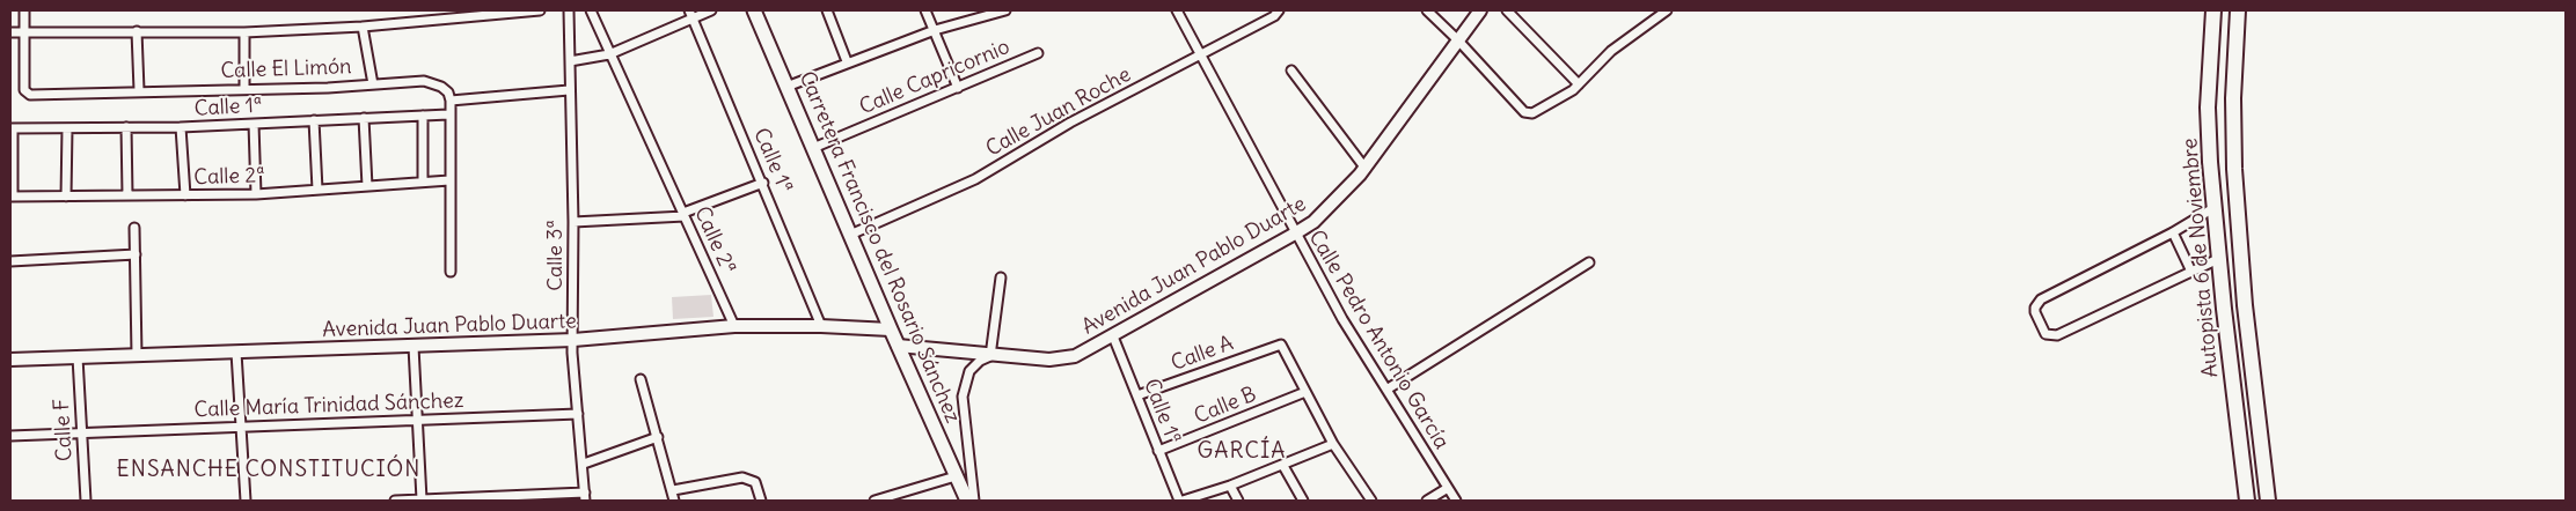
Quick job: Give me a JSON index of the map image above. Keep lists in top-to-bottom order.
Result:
{
  "streets": {
    "highway": ["Autopista 6 de Noviembre"],
    "main road": ["Carretera Francisco del Rosario Sánchez", "Avenida Juan Pablo Duarte"],
    "street": [
      "Calle El Limón",
      "Calle Capricornio",
      "Calle 1ª",
      "Calle Juan Roche",
      "Calle 2ª",
      "Calle 3ª",
      "Calle Pedro Antonio García",
      "Calle A",
      "Calle María Trinidad Sánchez",
      "Calle B",
      "Calle F"
    ]
  },
  "crossings": [
    ["Calle Capricornio", "Carretera Francisco del Rosario Sánchez"],
    ["Calle 1ª", "Avenida Juan Pablo Duarte"],
    ["Calle 1ª", "Calle A"],
    ["Calle 1ª", "Calle B"],
    ["Calle Juan Roche", "Carretera Francisco del Rosario Sánchez"],
    ["Calle Juan Roche", "Calle Pedro Antonio García"],
    ["Calle 2ª", "Avenida Juan Pablo Duarte"],
    ["Carretera Francisco del Rosario Sánchez", "Avenida Juan Pablo Duarte"],
    ["Calle 3ª", "Avenida Juan Pablo Duarte"],
    ["Calle 3ª", "Calle María Trinidad Sánchez"],
    ["Avenida Juan Pablo Duarte", "Calle Pedro Antonio García"],
    ["Avenida Juan Pablo Duarte", "Calle F"],
    ["Calle A", "Calle B"],
    ["Calle María Trinidad Sánchez", "Calle F"]
  ],
  "districts": ["GARCÍA", "ENSANCHE CONSTITUCIÓN"]
}
